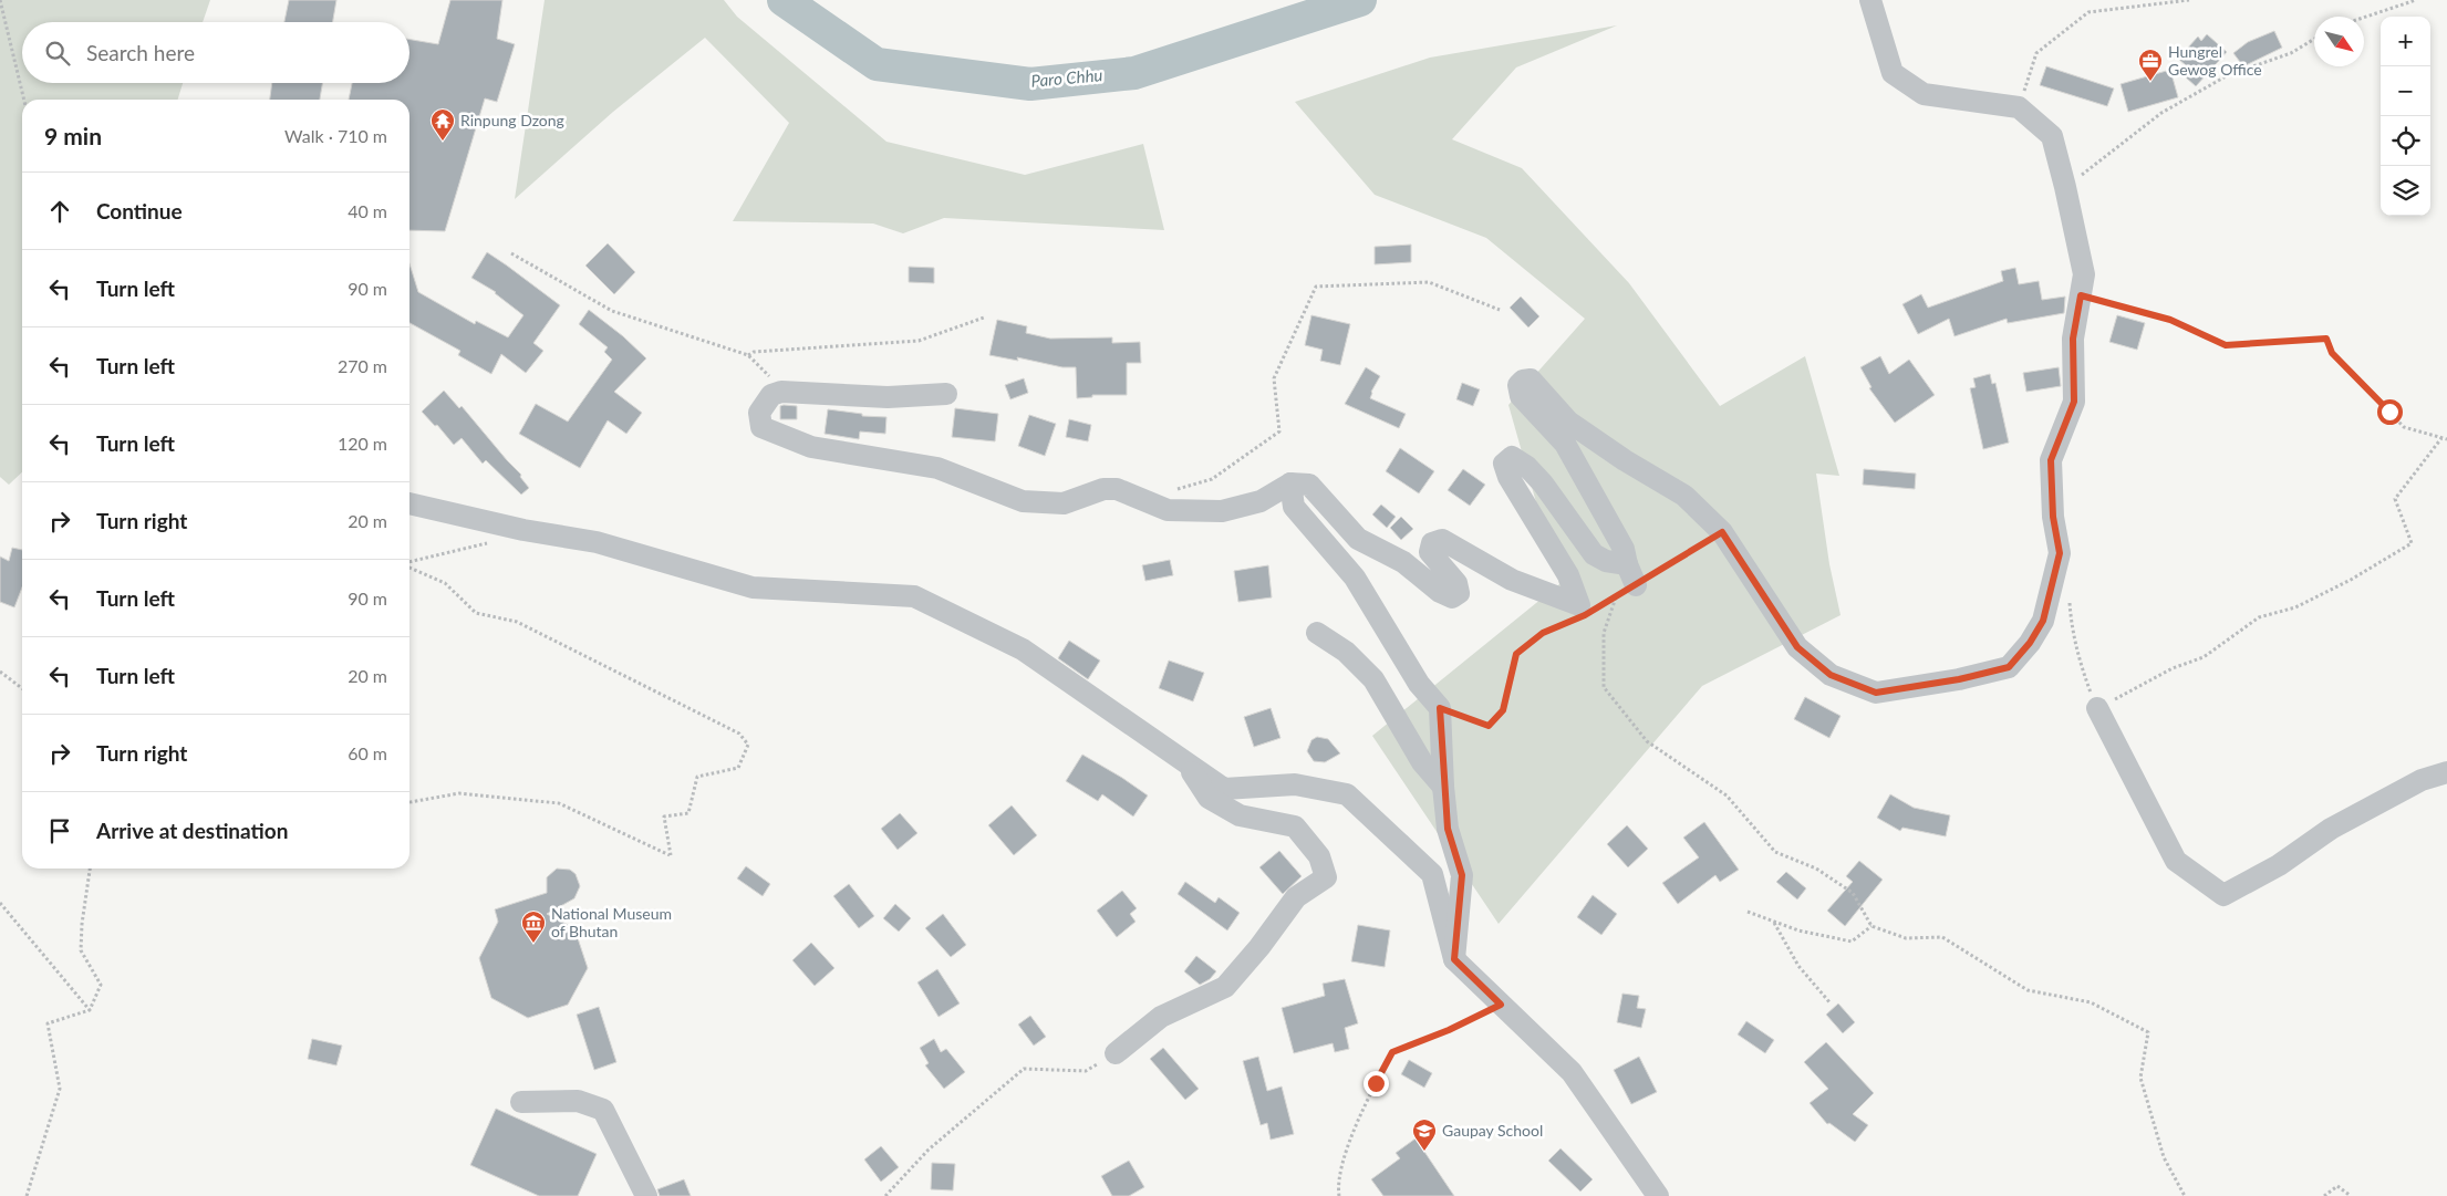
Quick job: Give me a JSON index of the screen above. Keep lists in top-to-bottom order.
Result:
{
  "water": ["Paro Chhu"],
  "places": {
    "office": ["Hungrel Gewog Office"],
    "temple": ["Rinpung Dzong"],
    "museum": ["National Museum of Bhutan"],
    "school or university": ["Gaupay School"]
  },
  "north": "bottom right",
  "page": {
    "map_buttons": ["+", "−"],
    "search": "Search here",
    "heading": ["9 min", "Walk · 710 m"],
    "list": [
      ["Continue", "40 m"],
      ["Turn left", "90 m"],
      ["Turn left", "270 m"],
      ["Turn left", "120 m"],
      ["Turn right", "20 m"],
      ["Turn left", "90 m"],
      ["Turn left", "20 m"],
      ["Turn right", "60 m"],
      "Arrive at destination"
    ]
  }
}
